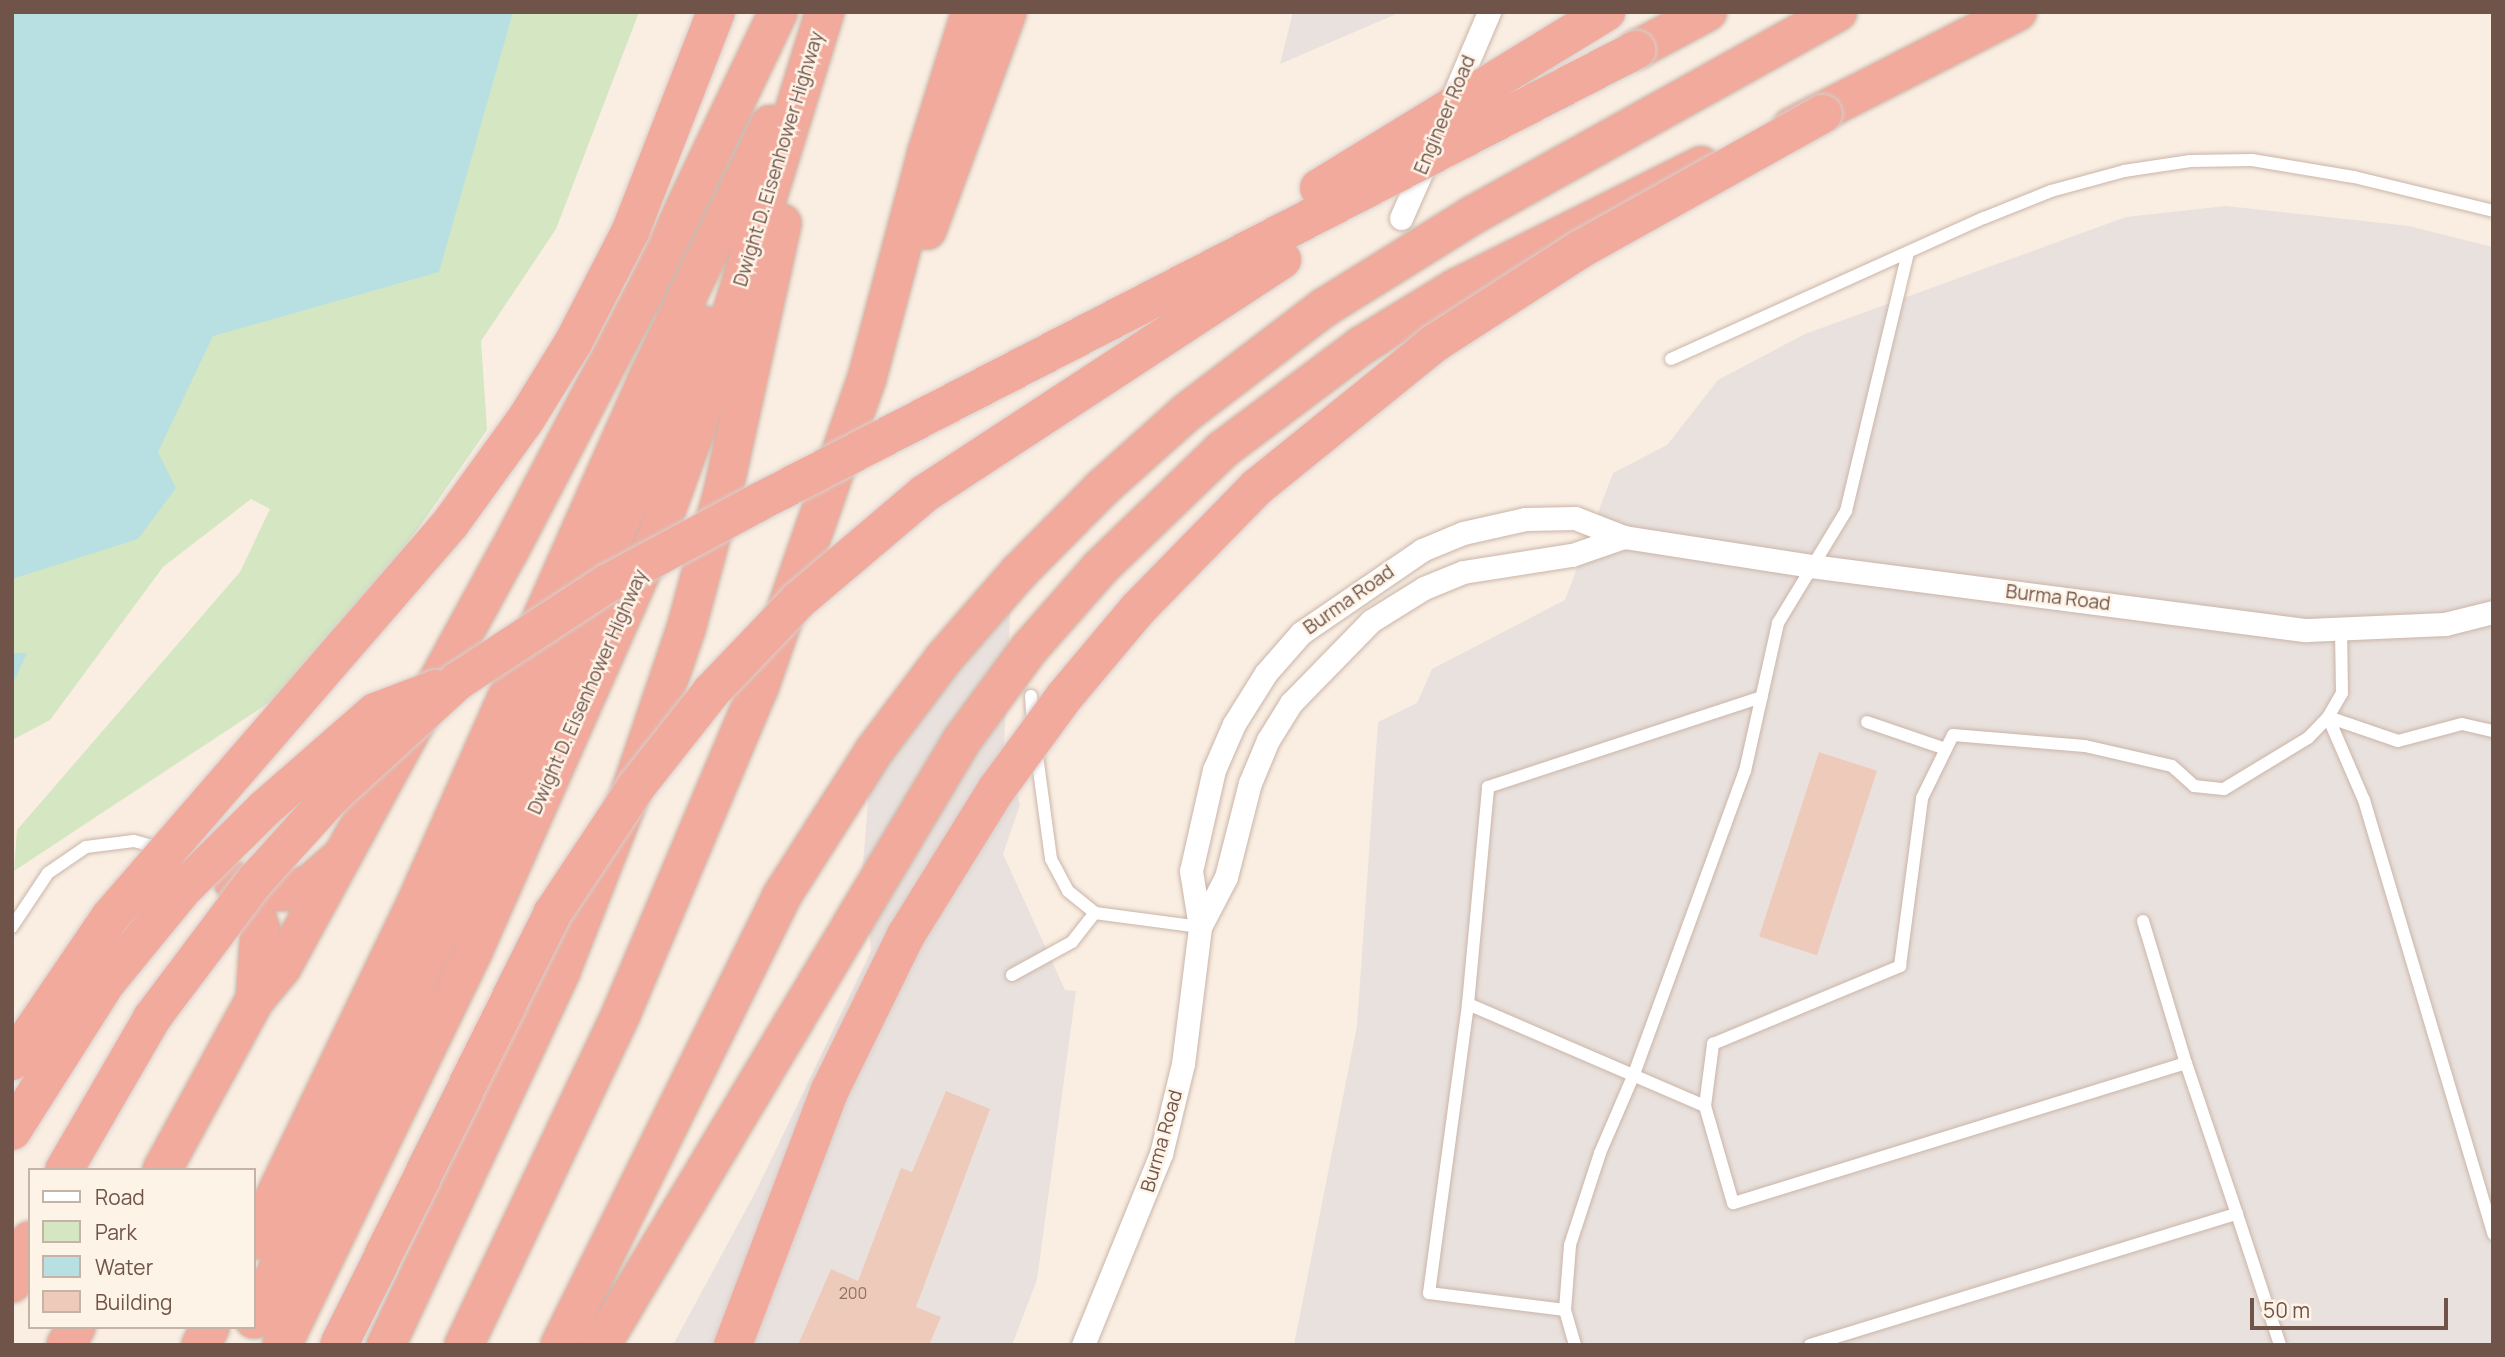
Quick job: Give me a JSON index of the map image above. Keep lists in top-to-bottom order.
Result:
{
  "streets": {
    "highway": ["Dwight D. Eisenhower Highway"],
    "street": ["Engineer Road", "Burma Road"]
  },
  "house_numbers": ["200"],
  "legend": [
    "Road",
    "Park",
    "Water",
    "Building"
  ],
  "scale_bar": "50 m"
}
